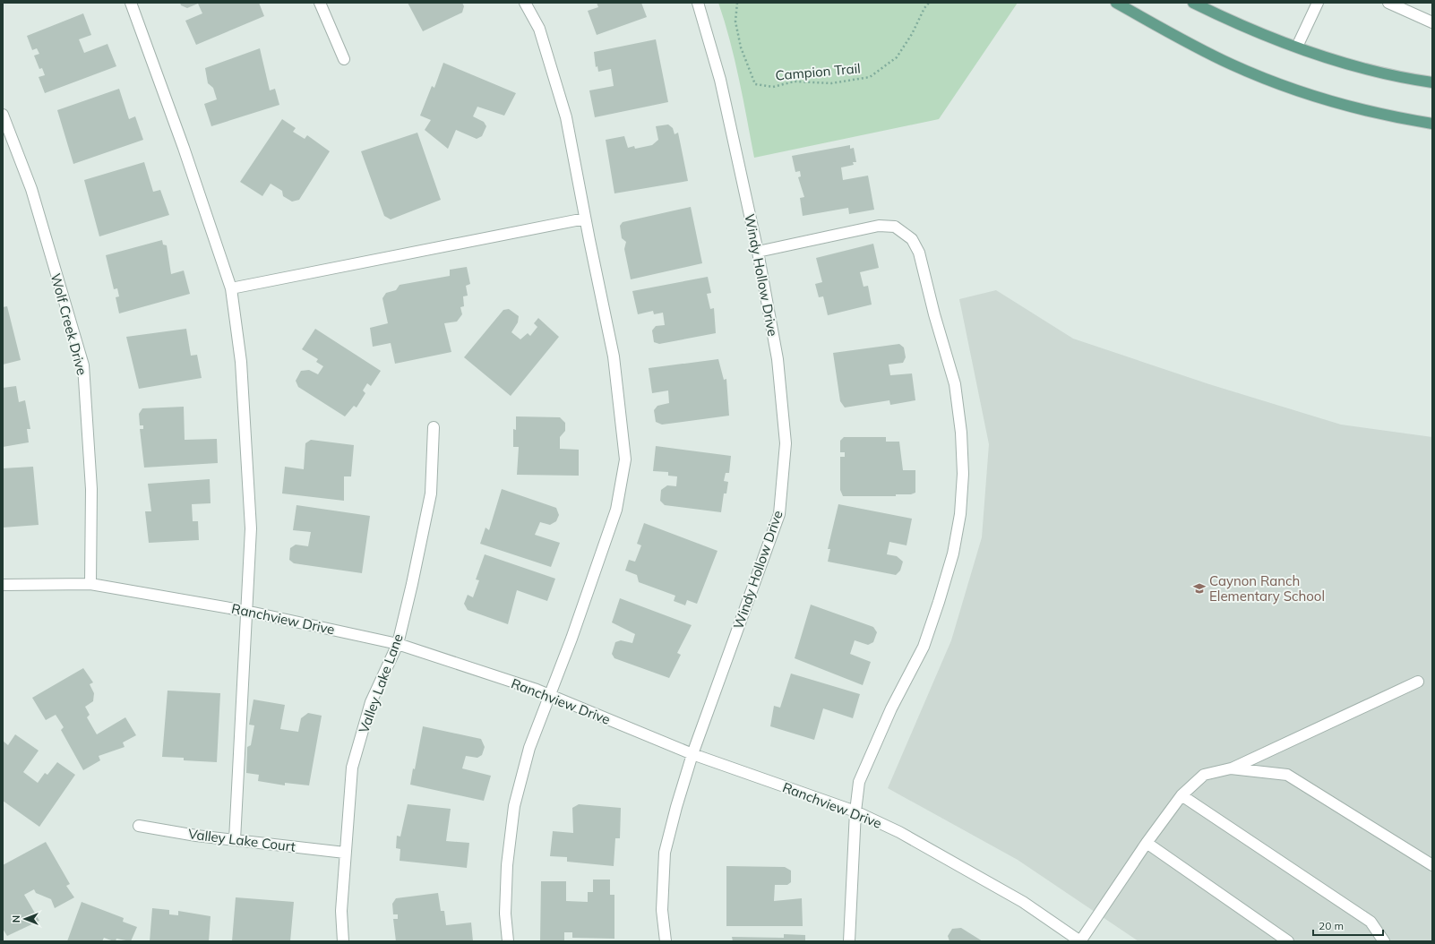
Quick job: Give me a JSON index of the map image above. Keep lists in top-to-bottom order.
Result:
{
  "streets": {
    "street": [
      "Windy Hollow Drive",
      "Wolf Creek Drive",
      "Ranchview Drive",
      "Valley Lake Lane",
      "Valley Lake Court"
    ],
    "path": ["Campion Trail"]
  },
  "crossings": [
    ["Windy Hollow Drive", "Ranchview Drive"],
    ["Wolf Creek Drive", "Ranchview Drive"],
    ["Ranchview Drive", "Valley Lake Lane"],
    ["Valley Lake Lane", "Valley Lake Court"]
  ],
  "places": {
    "school or university": ["Caynon Ranch Elementary School"]
  },
  "scale_bar": "20 m",
  "north": "left"
}
